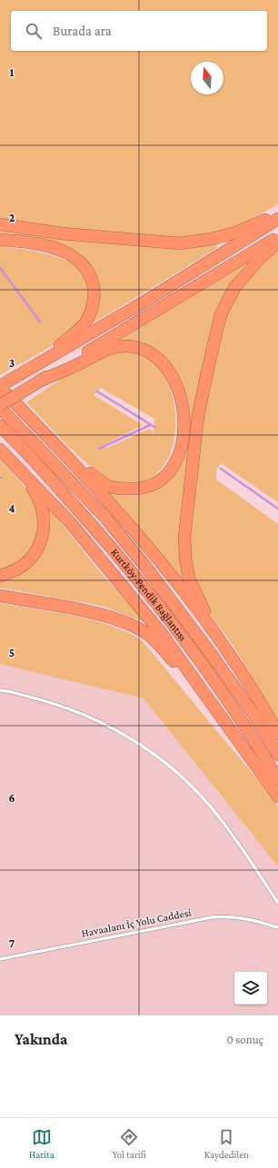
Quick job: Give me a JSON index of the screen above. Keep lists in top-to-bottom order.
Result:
{
  "streets": {
    "highway": ["Kurtköy-Pendik Bağlantısı"],
    "lane": ["Havaalanı İç Yolu Caddesi"]
  },
  "north": "top",
  "page": {
    "search": "Burada ara",
    "heading": ["Yakında", "0 sonuç"],
    "nav": ["Harita", "Yol tarifi", "Kaydedilen"]
  },
  "grid": {
    "rows": [
      "1",
      "2",
      "3",
      "4",
      "5",
      "6",
      "7"
    ]
  }
}
